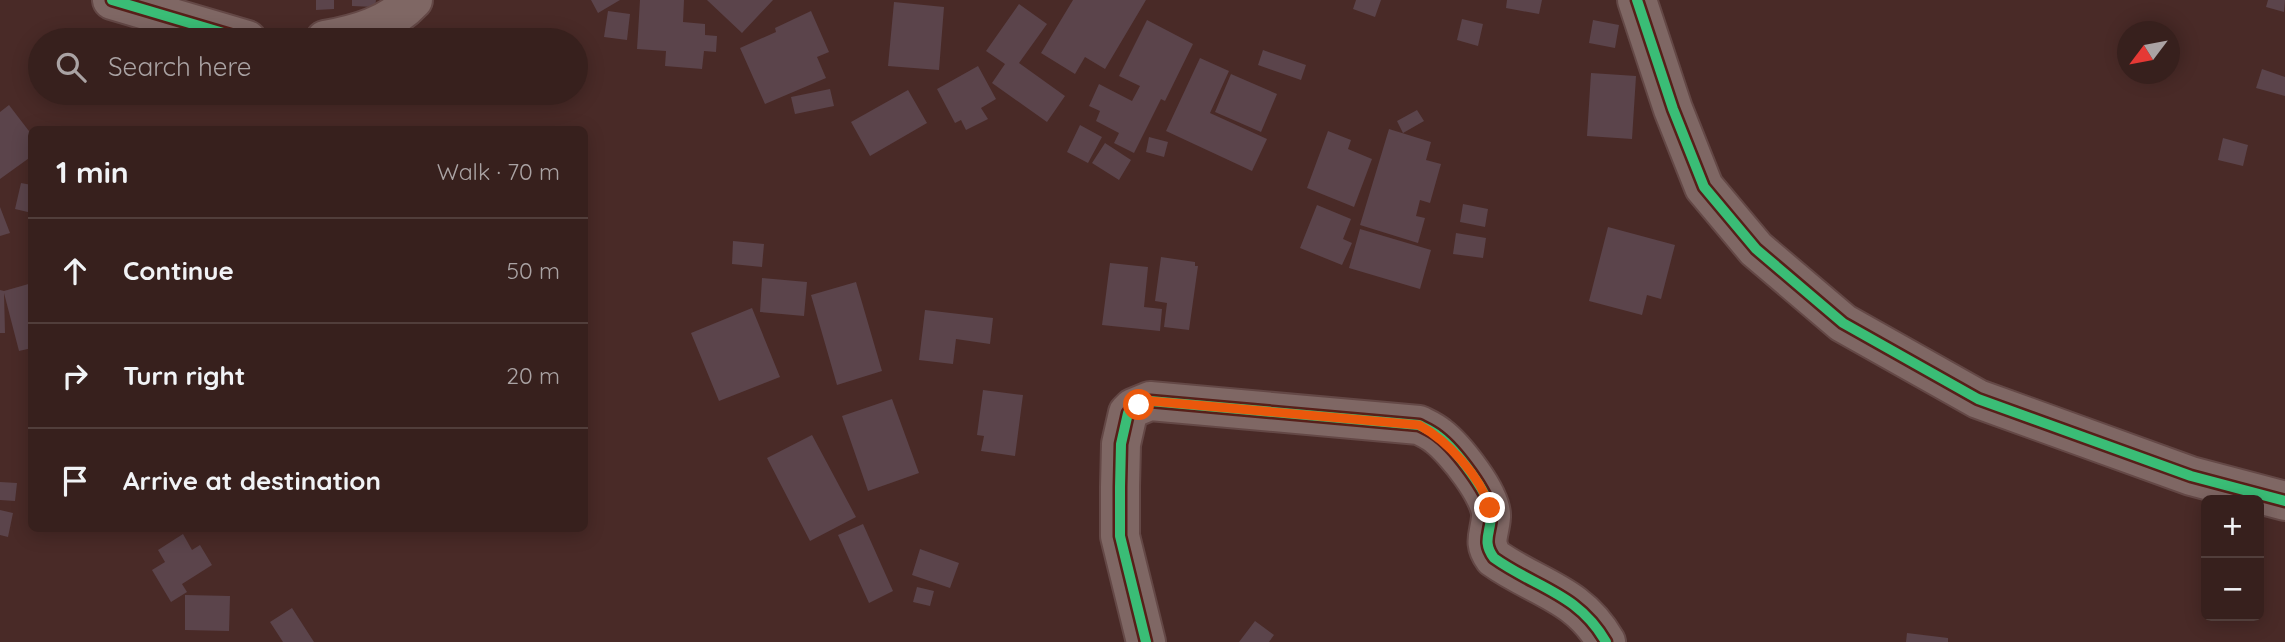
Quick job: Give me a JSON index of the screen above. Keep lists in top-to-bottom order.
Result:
{
  "north": "bottom left",
  "page": {
    "search": "Search here",
    "heading": ["1 min", "Walk · 70 m"],
    "list": [
      ["Continue", "50 m"],
      ["Turn right", "20 m"],
      "Arrive at destination"
    ],
    "map_buttons": ["+", "−"]
  }
}
